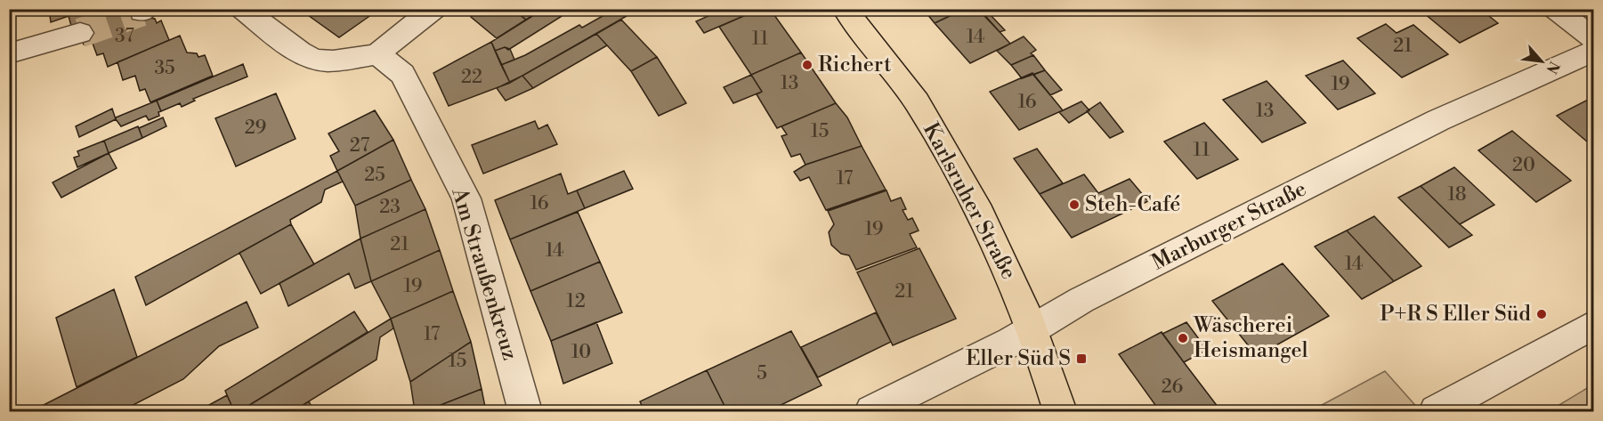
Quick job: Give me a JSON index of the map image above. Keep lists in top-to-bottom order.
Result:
{
  "streets": {
    "main road": ["Karlsruher Straße"],
    "street": ["Marburger Straße", "Am Straußenkreuz"]
  },
  "crossings": [
    ["Karlsruher Straße", "Marburger Straße"]
  ],
  "places": {
    "other": [
      "Richert",
      "Steh-Café",
      "P+R S Eller Süd",
      "Wäscherei Heismangel"
    ],
    "transit": ["Eller Süd S"]
  },
  "house_numbers": [
    "37",
    "14",
    "11",
    "21",
    "35",
    "22",
    "13",
    "19",
    "16",
    "13",
    "29",
    "15",
    "27",
    "11",
    "20",
    "25",
    "17",
    "18",
    "16",
    "23",
    "19",
    "21",
    "14",
    "14",
    "19",
    "21",
    "12",
    "17",
    "10",
    "15",
    "5",
    "26"
  ],
  "north": "bottom right"
}
